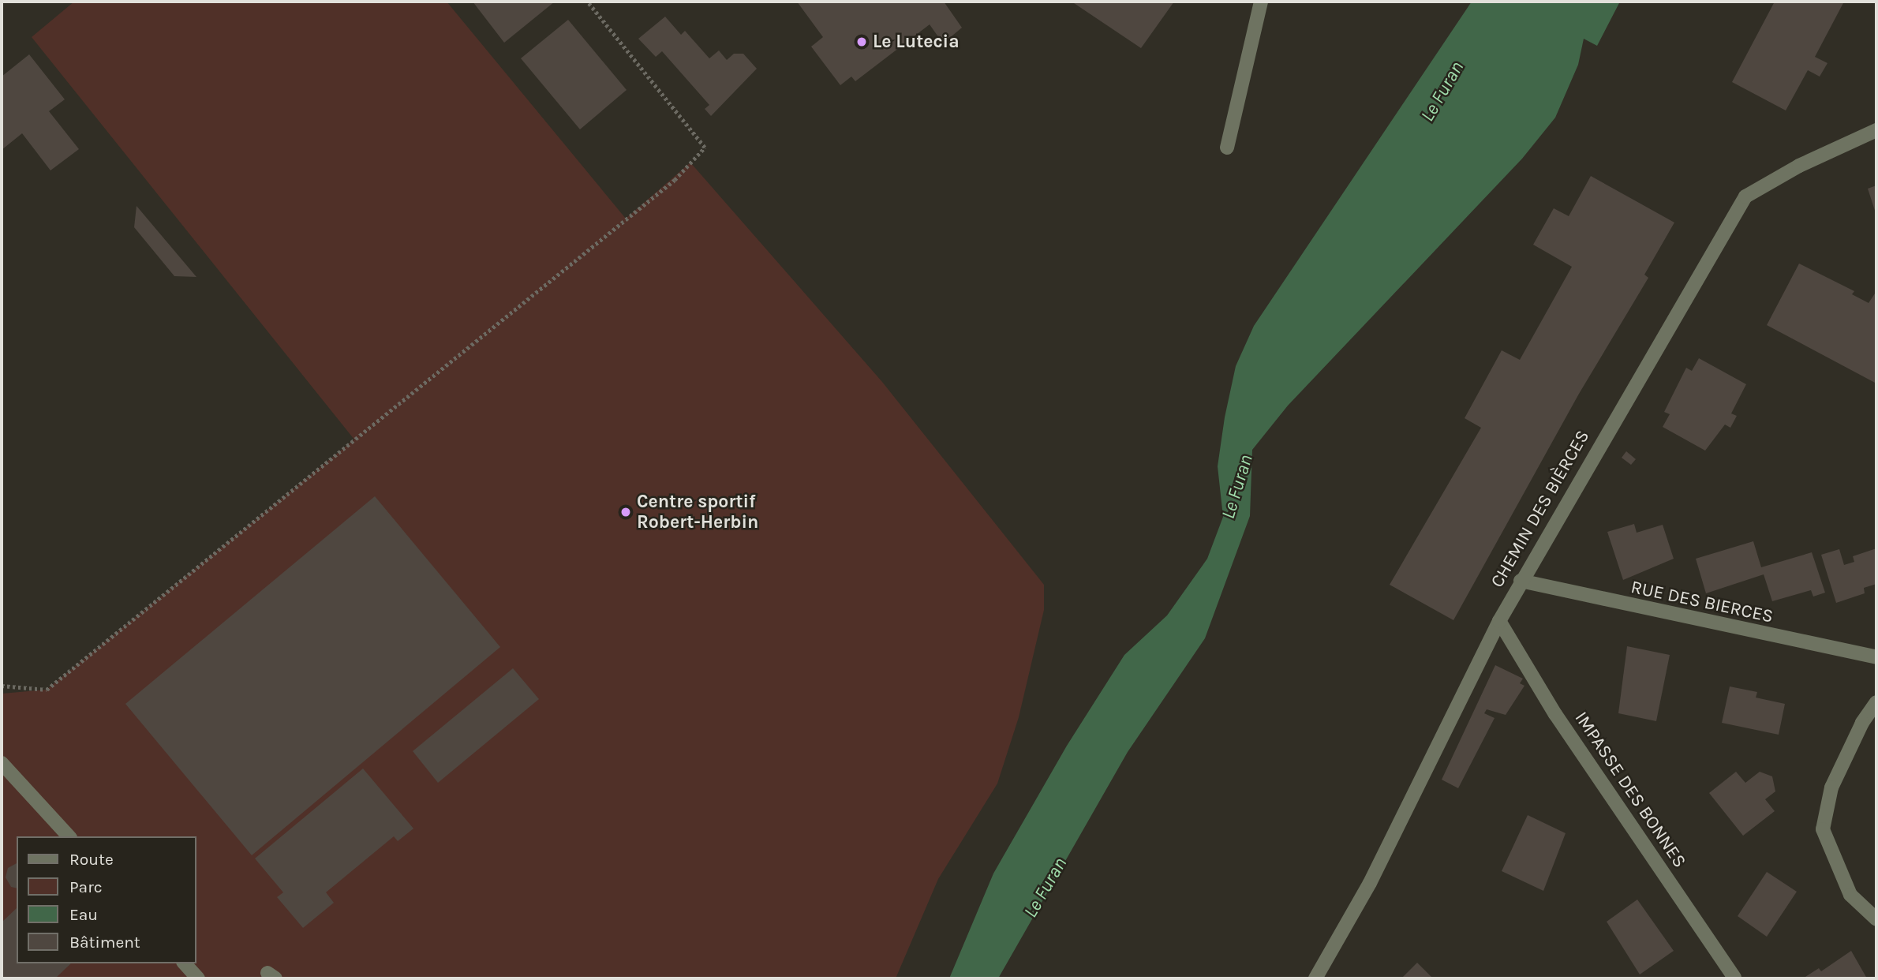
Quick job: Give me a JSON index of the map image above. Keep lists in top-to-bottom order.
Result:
{
  "streets": {
    "street": ["CHEMIN DES BIÈRCES", "RUE DES BIERCES", "IMPASSE DES BONNES"]
  },
  "crossings": [
    ["CHEMIN DES BIÈRCES", "RUE DES BIERCES"],
    ["CHEMIN DES BIÈRCES", "IMPASSE DES BONNES"]
  ],
  "water": ["Le Furan"],
  "places": ["Le Lutecia", "Centre sportif Robert-Herbin"],
  "legend": [
    "Route",
    "Parc",
    "Eau",
    "Bâtiment"
  ]
}
